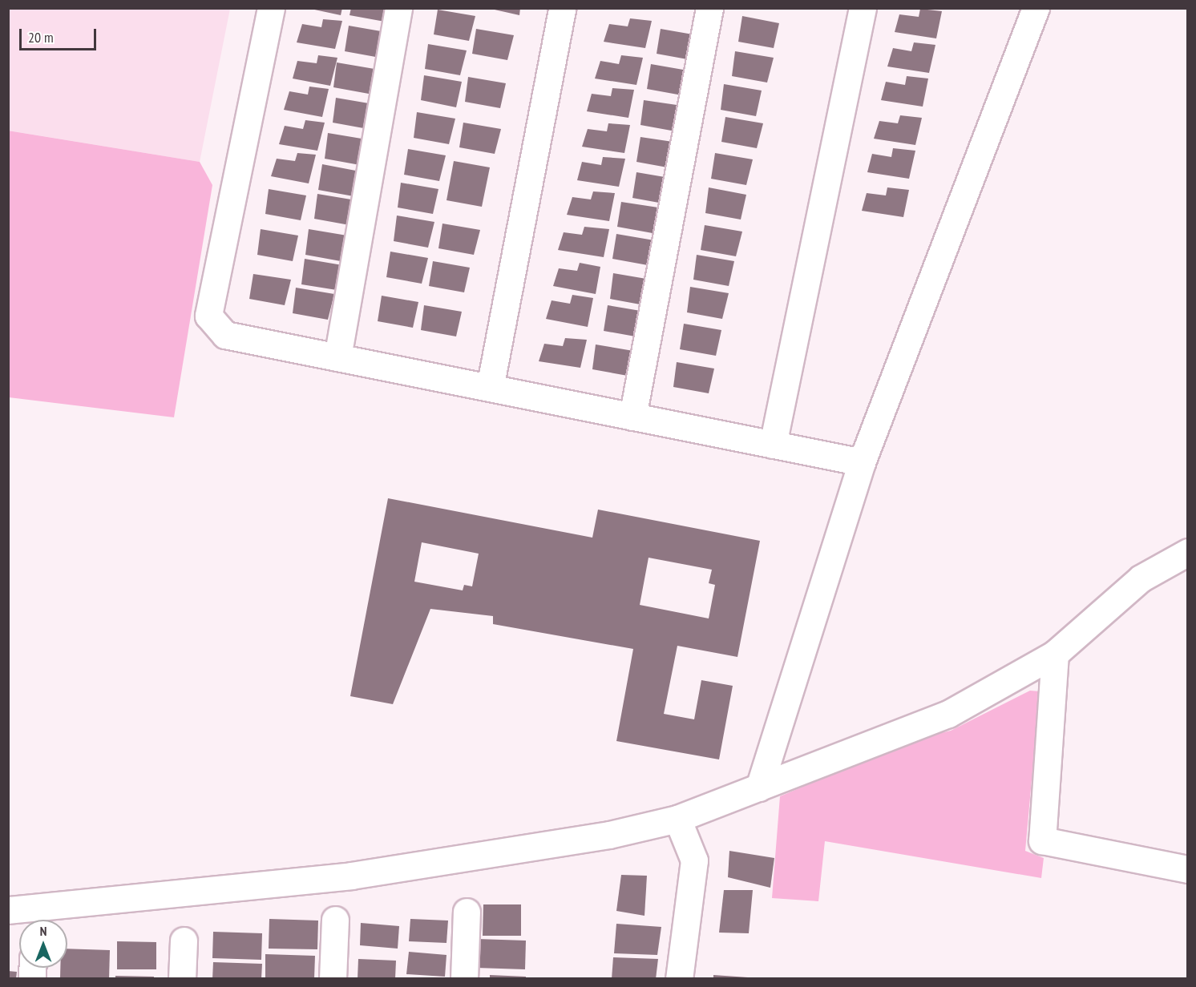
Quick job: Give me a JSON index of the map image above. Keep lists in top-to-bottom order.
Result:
{
  "scale_bar": "20 m",
  "north": "top"
}
